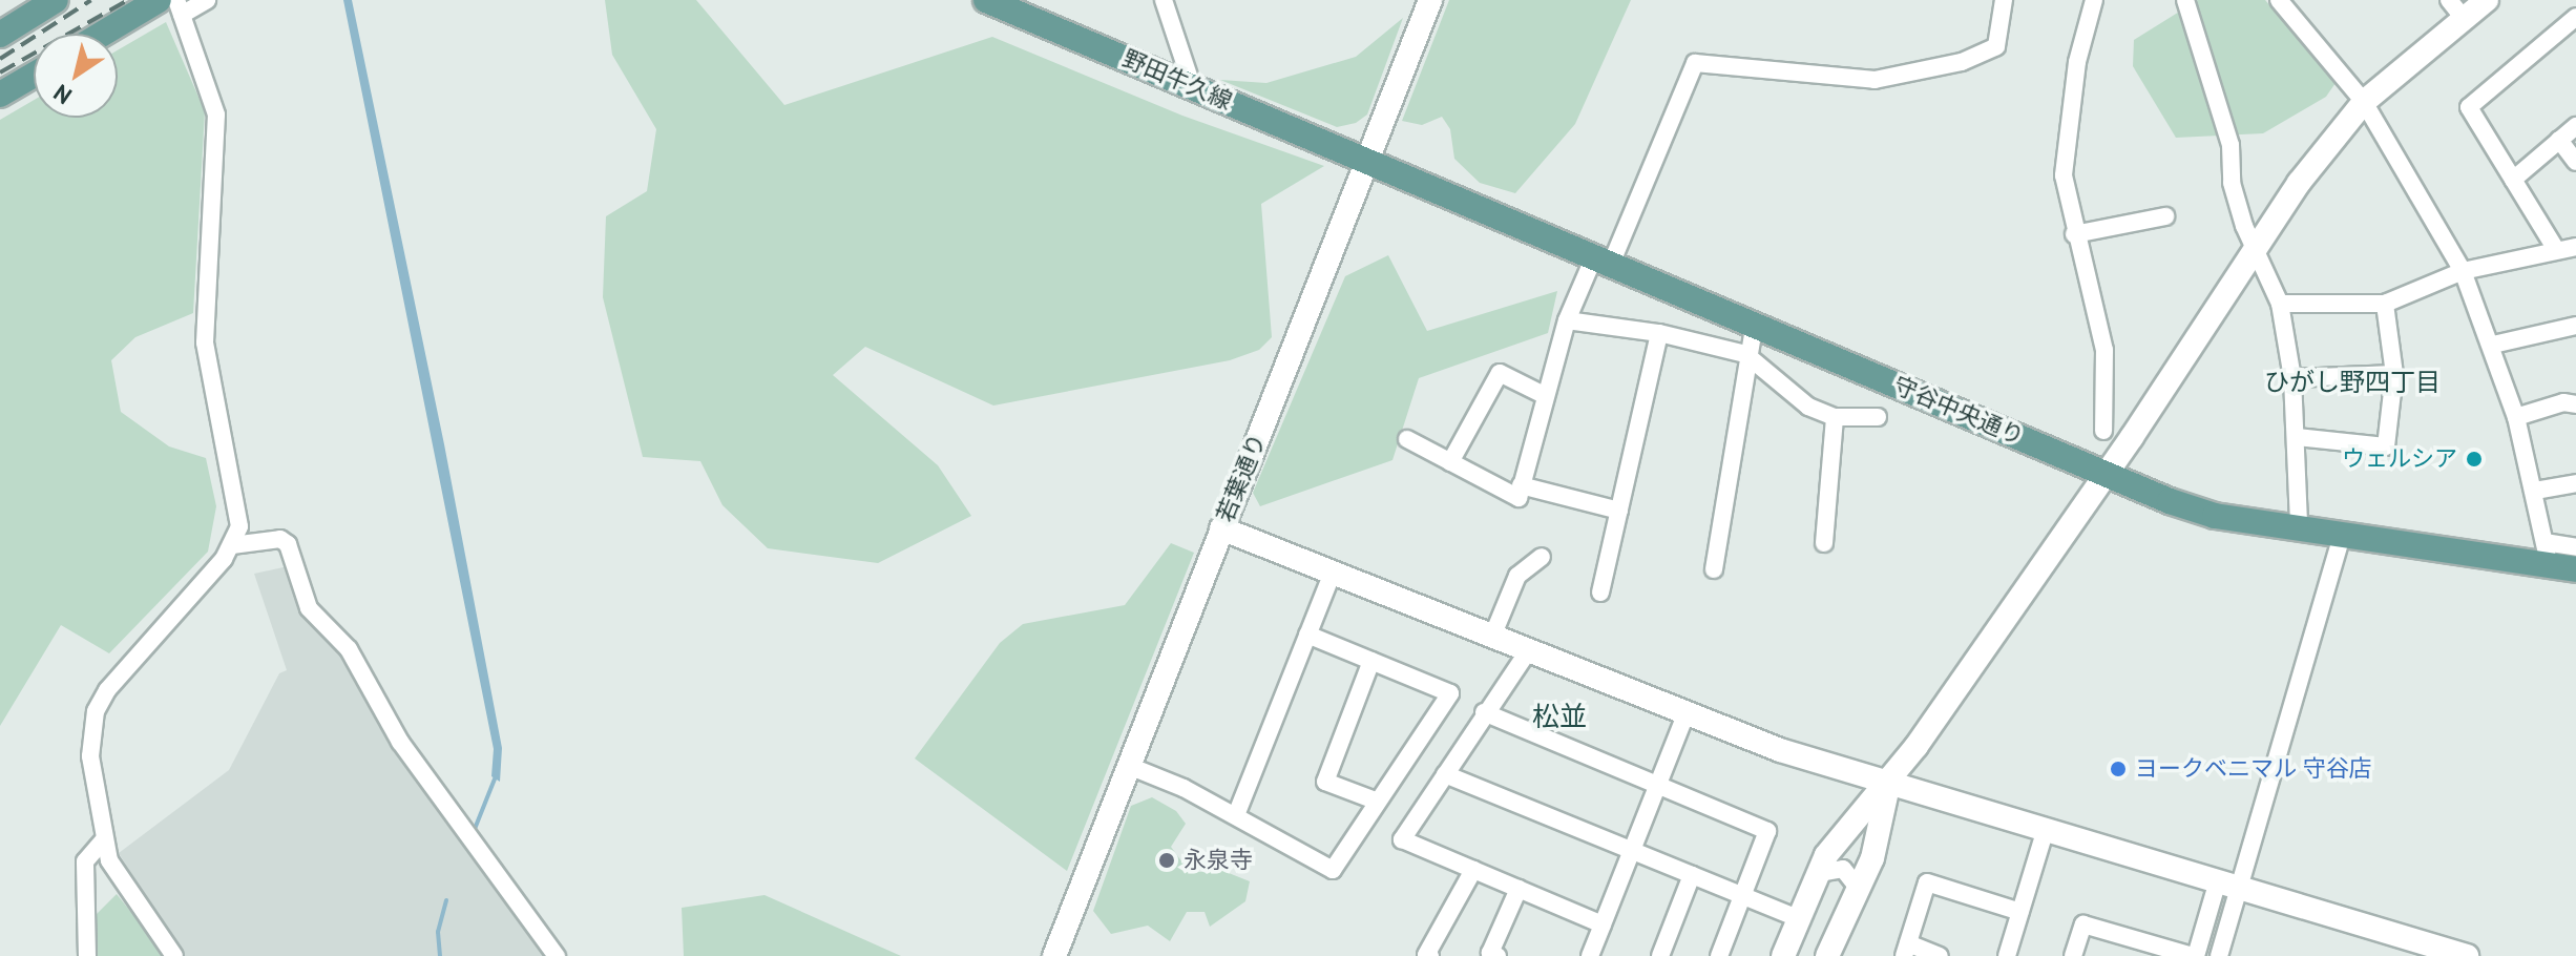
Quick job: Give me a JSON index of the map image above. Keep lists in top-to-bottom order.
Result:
{
  "streets": {
    "main road": ["野田牛久線", "守谷中央通り"],
    "street": ["若葉通り"]
  },
  "crossings": [
    ["野田牛久線", "守谷中央通り"],
    ["野田牛久線", "若葉通り"],
    ["守谷中央通り", "若葉通り"]
  ],
  "districts": ["ひがし野四丁目", "松並"],
  "places": ["ウェルシア", "ヨークベニマル 守谷店", "永泉寺"],
  "north": "bottom left"
}
